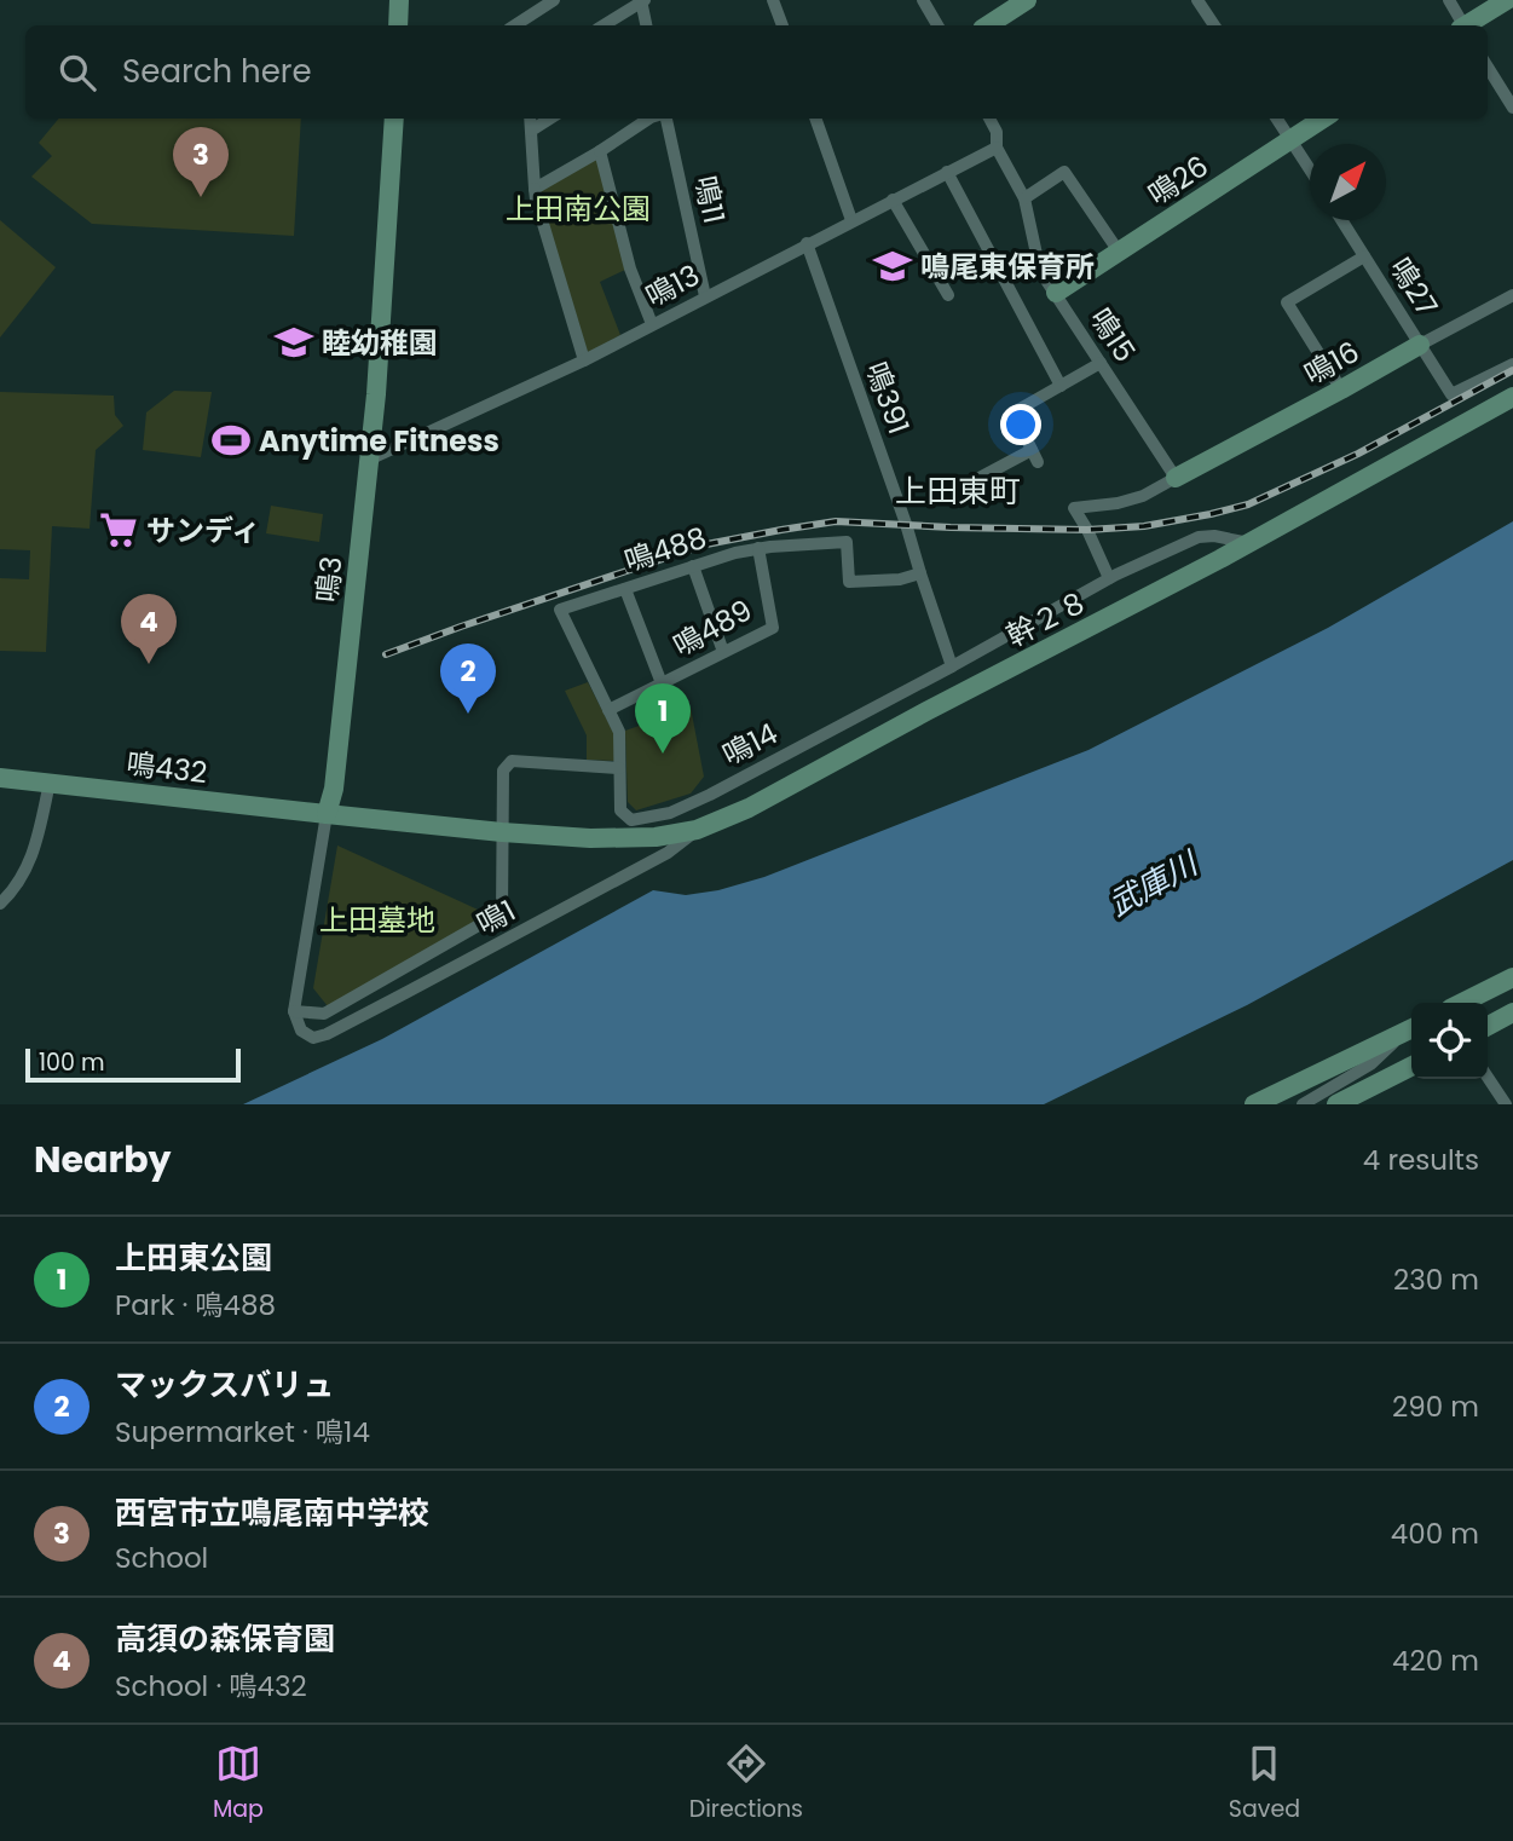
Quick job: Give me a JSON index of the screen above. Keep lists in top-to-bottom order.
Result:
{
  "streets": {
    "street": [
      "鳴26",
      "鳴11",
      "鳴13",
      "鳴27",
      "鳴15",
      "鳴16",
      "鳴391",
      "鳴488",
      "鳴3",
      "幹２８",
      "鳴489",
      "鳴14",
      "鳴432",
      "鳴1"
    ]
  },
  "crossings": [
    ["鳴26", "鳴15"],
    ["鳴11", "鳴13"],
    ["鳴13", "鳴15"],
    ["鳴13", "鳴391"],
    ["鳴13", "鳴3"],
    ["鳴27", "鳴16"],
    ["鳴15", "鳴16"],
    ["鳴391", "鳴488"],
    ["鳴391", "鳴14"],
    ["鳴488", "鳴489"],
    ["鳴488", "鳴14"],
    ["鳴3", "鳴432"],
    ["鳴3", "鳴1"],
    ["幹２８", "鳴14"],
    ["幹２８", "鳴432"],
    ["幹２８", "鳴1"]
  ],
  "districts": ["上田東町"],
  "water": ["武庫川"],
  "parks": ["上田南公園", "上田墓地"],
  "places": {
    "school or university": ["鳴尾東保育所", "睦幼稚園"],
    "sports": ["Anytime Fitness"],
    "supermarket": ["サンディ"]
  },
  "scale_bar": "100 m",
  "north": "top right",
  "page": {
    "search": "Search here",
    "pins": [
      "3",
      "4",
      "2",
      "1"
    ],
    "scale": "100 m",
    "heading": ["Nearby", "4 results"],
    "list": [
      {
        "mark": "1",
        "name": "上田東公園",
        "note": "Park · 鳴488",
        "value": "230 m"
      },
      {
        "mark": "2",
        "name": "マックスバリュ",
        "note": "Supermarket · 鳴14",
        "value": "290 m"
      },
      {
        "mark": "3",
        "name": "西宮市立鳴尾南中学校",
        "note": "School",
        "value": "400 m"
      },
      {
        "mark": "4",
        "name": "高須の森保育園",
        "note": "School · 鳴432",
        "value": "420 m"
      }
    ],
    "nav": ["Map", "Directions", "Saved"]
  }
}
